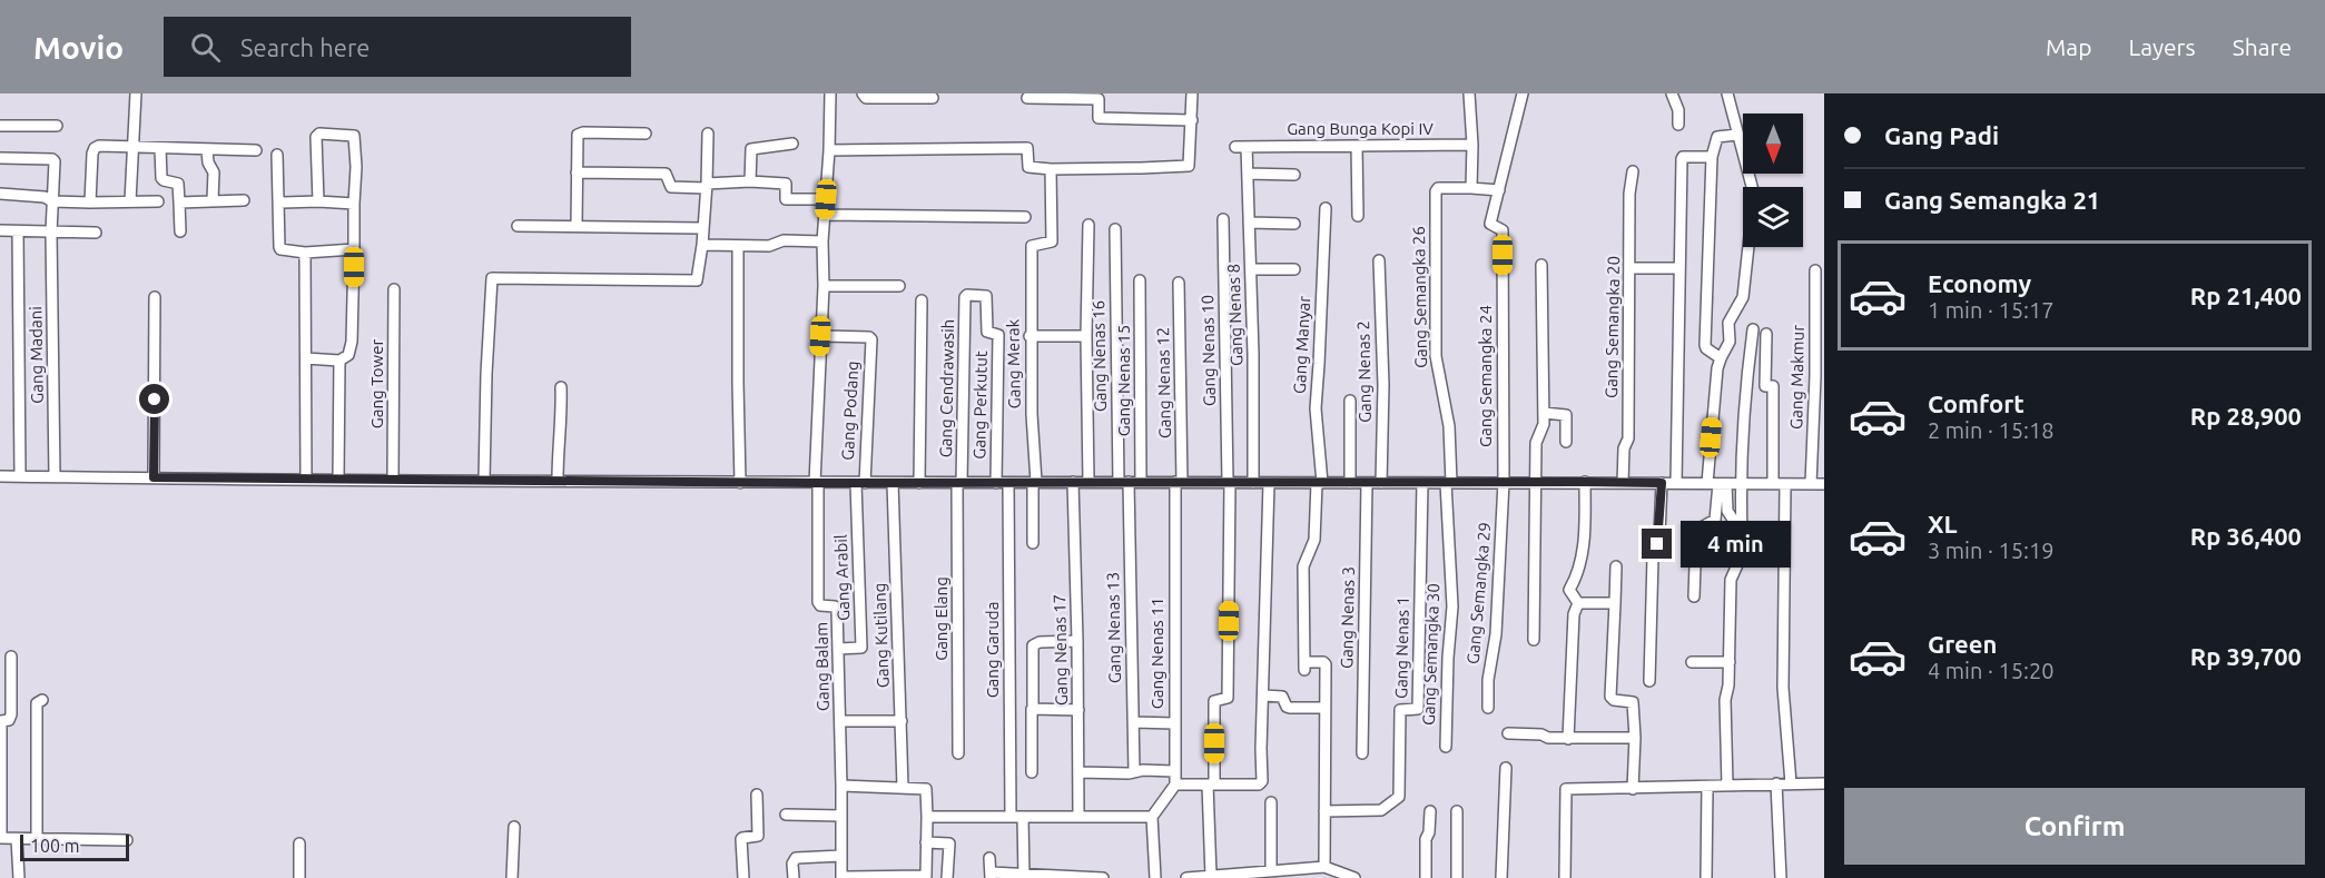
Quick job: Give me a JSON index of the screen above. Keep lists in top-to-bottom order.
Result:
{
  "streets": {
    "street": [
      "Gang Bunga Kopi IV",
      "Gang Semangka 26",
      "Gang Nenas 8",
      "Gang Semangka 20",
      "Gang Manyar",
      "Gang Nenas 10",
      "Gang Madani",
      "Gang Nenas 16",
      "Gang Merak",
      "Gang Nenas 2",
      "Gang Semangka 24",
      "Gang Makmur",
      "Gang Nenas 15",
      "Gang Nenas 12",
      "Gang Tower",
      "Gang Cendrawasih",
      "Gang Perkutut",
      "Gang Podang",
      "Gang Arabil",
      "Gang Semangka 29",
      "Gang Nenas 3",
      "Gang Elang",
      "Gang Nenas 13",
      "Gang Kutilang",
      "Gang Nenas 1",
      "Gang Garuda",
      "Gang Nenas 17",
      "Gang Nenas 11",
      "Gang Semangka 30",
      "Gang Balam"
    ]
  },
  "crossings": [
    ["Gang Bunga Kopi IV", "Gang Nenas 8"],
    ["Gang Semangka 26", "Gang Semangka 30"],
    ["Gang Nenas 16", "Gang Nenas 13"],
    ["Gang Semangka 24", "Gang Semangka 29"],
    ["Gang Nenas 12", "Gang Nenas 11"],
    ["Gang Cendrawasih", "Gang Perkutut"],
    ["Gang Cendrawasih", "Gang Elang"],
    ["Gang Podang", "Gang Arabil"],
    ["Gang Arabil", "Gang Balam"]
  ],
  "scale_bar": "100 m",
  "north": "bottom",
  "page": {
    "header": "Movio",
    "search": "Search here",
    "nav": ["Map", "Layers", "Share"],
    "banner": ["Gang Padi", "Gang Semangka 21"],
    "list": [
      {
        "name": "Economy",
        "note": "1 min · 15:17",
        "value": "Rp 21,400"
      },
      {
        "name": "Comfort",
        "note": "2 min · 15:18",
        "value": "Rp 28,900"
      },
      {
        "name": "XL",
        "note": "3 min · 15:19",
        "value": "Rp 36,400"
      },
      {
        "name": "Green",
        "note": "4 min · 15:20",
        "value": "Rp 39,700"
      }
    ],
    "bubble": "4 min",
    "buttons": "Confirm",
    "scale": "100 m"
  }
}
